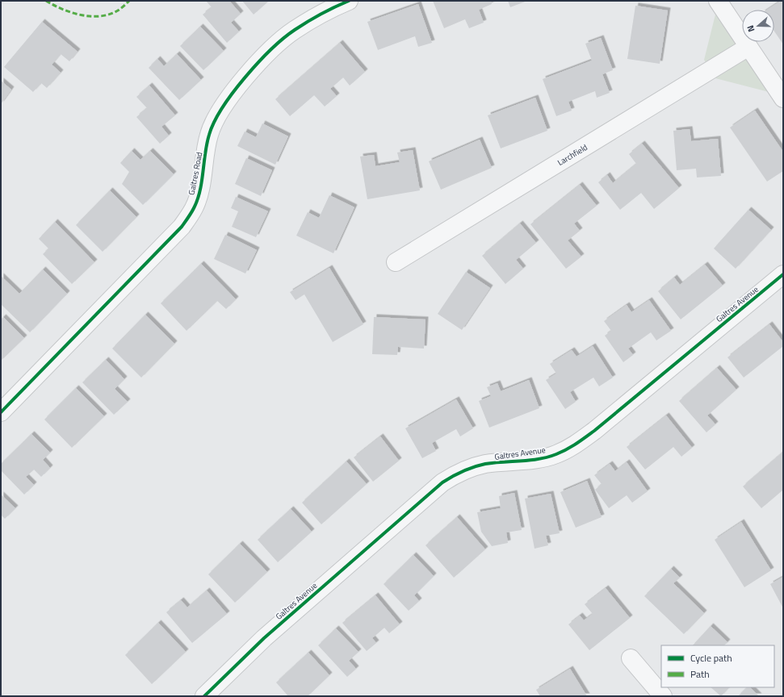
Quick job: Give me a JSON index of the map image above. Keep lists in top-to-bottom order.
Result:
{
  "streets": {
    "street": ["Larchfield", "Galtres Road", "Galtres Avenue"]
  },
  "legend": ["Cycle path", "Path"],
  "north": "left"
}
